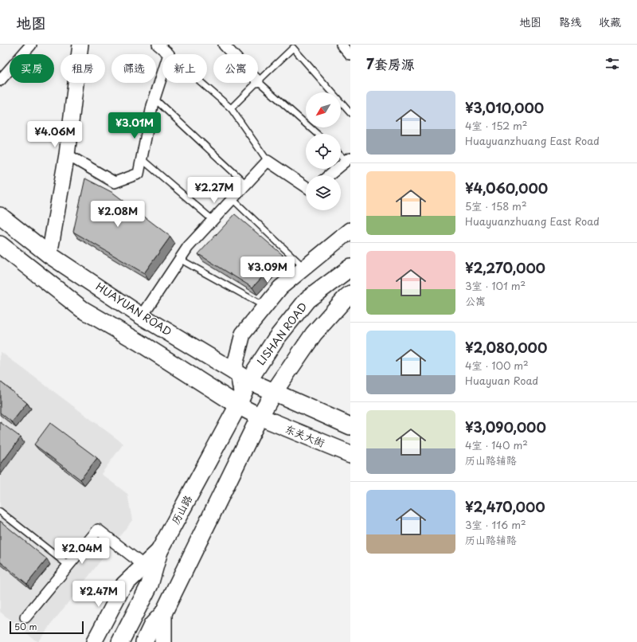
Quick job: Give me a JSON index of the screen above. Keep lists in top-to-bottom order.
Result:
{
  "streets": {
    "main road": [
      "HUAYUAN ROAD",
      "LISHAN ROAD",
      "东关大街",
      "历山路"
    ]
  },
  "crossings": [
    ["HUAYUAN ROAD", "LISHAN ROAD"],
    ["HUAYUAN ROAD", "历山路"],
    ["LISHAN ROAD", "历山路"]
  ],
  "scale_bar": "50 m",
  "north": "bottom left",
  "page": {
    "header": "地图",
    "nav": ["地图", "路线", "收藏"],
    "heading": "7套房源",
    "chip": [
      "买房",
      "租房",
      "筛选",
      "新上",
      "公寓"
    ],
    "list": [
      {
        "name": "¥3,010,000",
        "note": "4室 · 152 m² · Huayuanzhuang East Road"
      },
      {
        "name": "¥4,060,000",
        "note": "5室 · 158 m² · Huayuanzhuang East Road"
      },
      {
        "name": "¥2,270,000",
        "note": "3室 · 101 m² · 公寓"
      },
      {
        "name": "¥2,080,000",
        "note": "4室 · 100 m² · Huayuan Road"
      },
      {
        "name": "¥3,090,000",
        "note": "4室 · 140 m² · 历山路辅路"
      },
      {
        "name": "¥2,470,000",
        "note": "3室 · 116 m² · 历山路辅路"
      }
    ],
    "price": [
      "¥3.01M",
      "¥4.06M",
      "¥2.27M",
      "¥2.08M",
      "¥3.09M",
      "¥2.04M",
      "¥2.47M"
    ],
    "scale": "50 m"
  }
}
